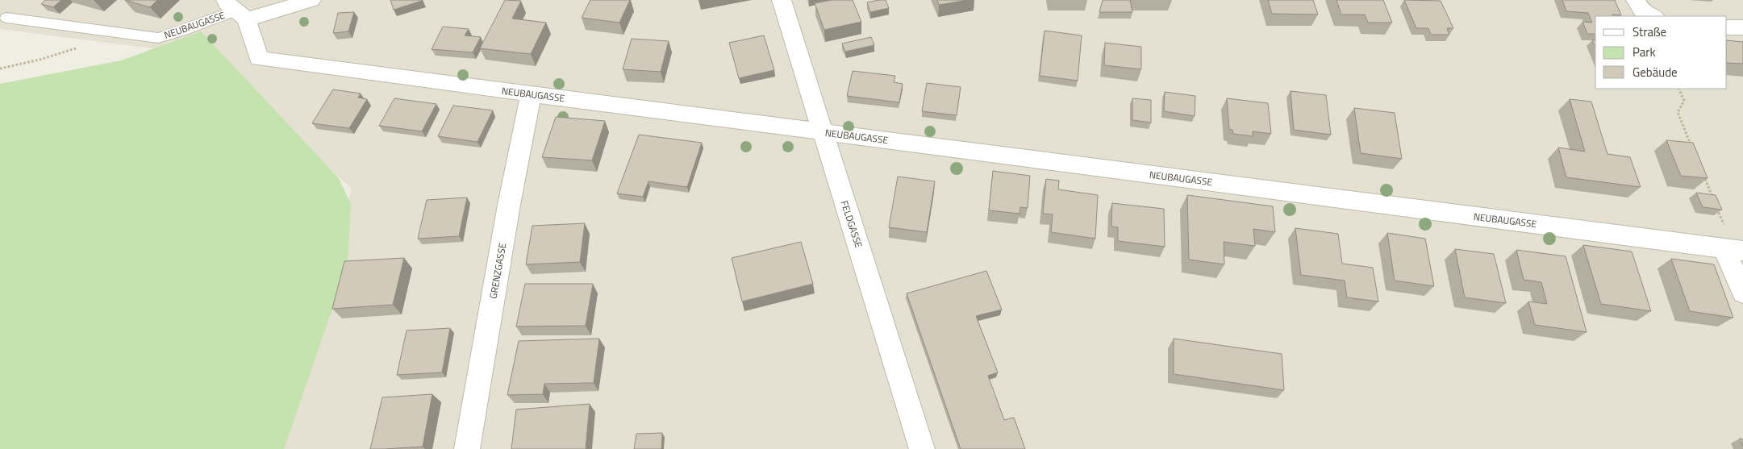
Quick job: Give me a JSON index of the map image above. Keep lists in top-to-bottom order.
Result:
{
  "streets": {
    "street": ["NEUBAUGASSE", "FELDGASSE", "GRENZGASSE"]
  },
  "crossings": [
    ["NEUBAUGASSE", "FELDGASSE"],
    ["NEUBAUGASSE", "GRENZGASSE"]
  ],
  "legend": ["Straße", "Park", "Gebäude"]
}
